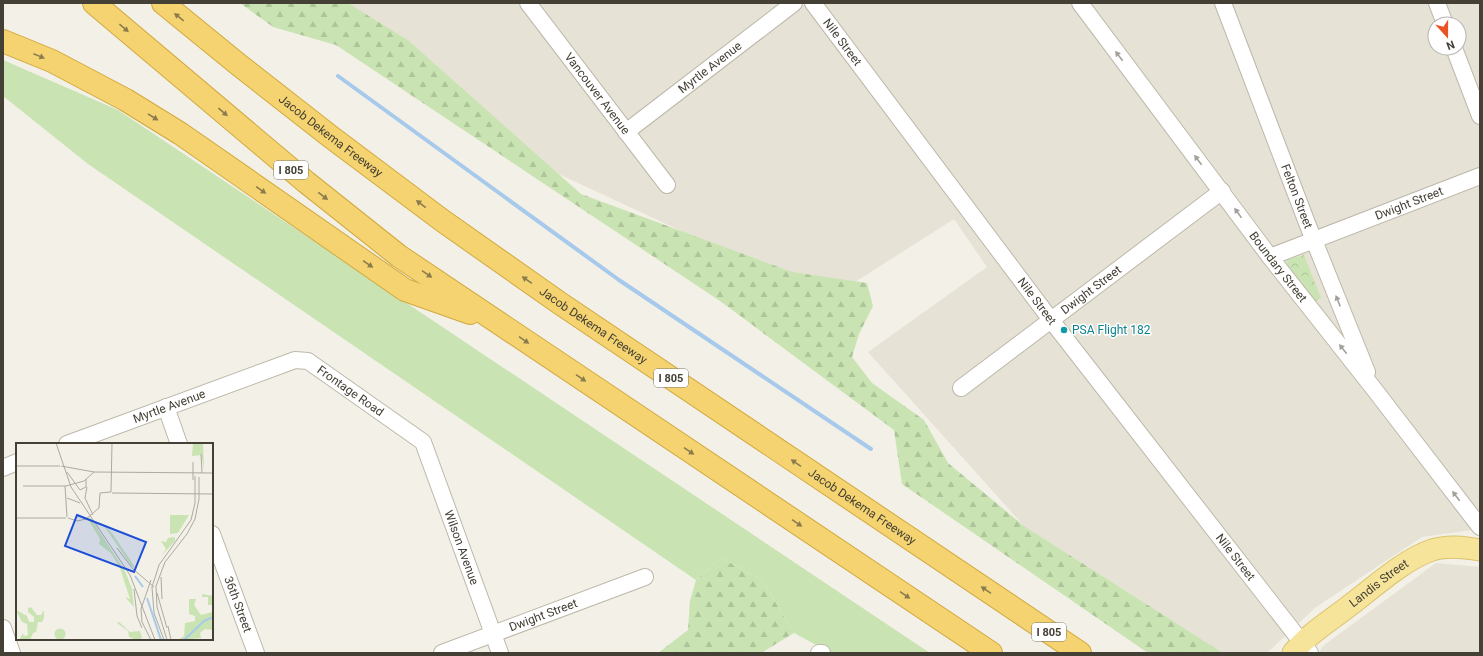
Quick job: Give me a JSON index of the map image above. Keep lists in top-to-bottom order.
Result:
{
  "streets": {
    "highway": ["Jacob Dekema Freeway", "I 805"],
    "main road": ["Landis Street"],
    "street": [
      "Nile Street",
      "Myrtle Avenue",
      "Vancouver Avenue",
      "Felton Street",
      "Dwight Street",
      "Boundary Street",
      "Frontage Road",
      "Wilson Avenue",
      "36th Street"
    ]
  },
  "crossings": [
    ["Nile Street", "Dwight Street"],
    ["Nile Street", "Landis Street"],
    ["Myrtle Avenue", "Vancouver Avenue"],
    ["Myrtle Avenue", "Frontage Road"],
    ["Felton Street", "Dwight Street"],
    ["Felton Street", "Boundary Street"],
    ["Dwight Street", "Boundary Street"],
    ["Dwight Street", "Wilson Avenue"],
    ["Frontage Road", "Wilson Avenue"]
  ],
  "one_way": ["Felton Street", "Boundary Street"],
  "places": ["PSA Flight 182"],
  "north": "bottom"
}
